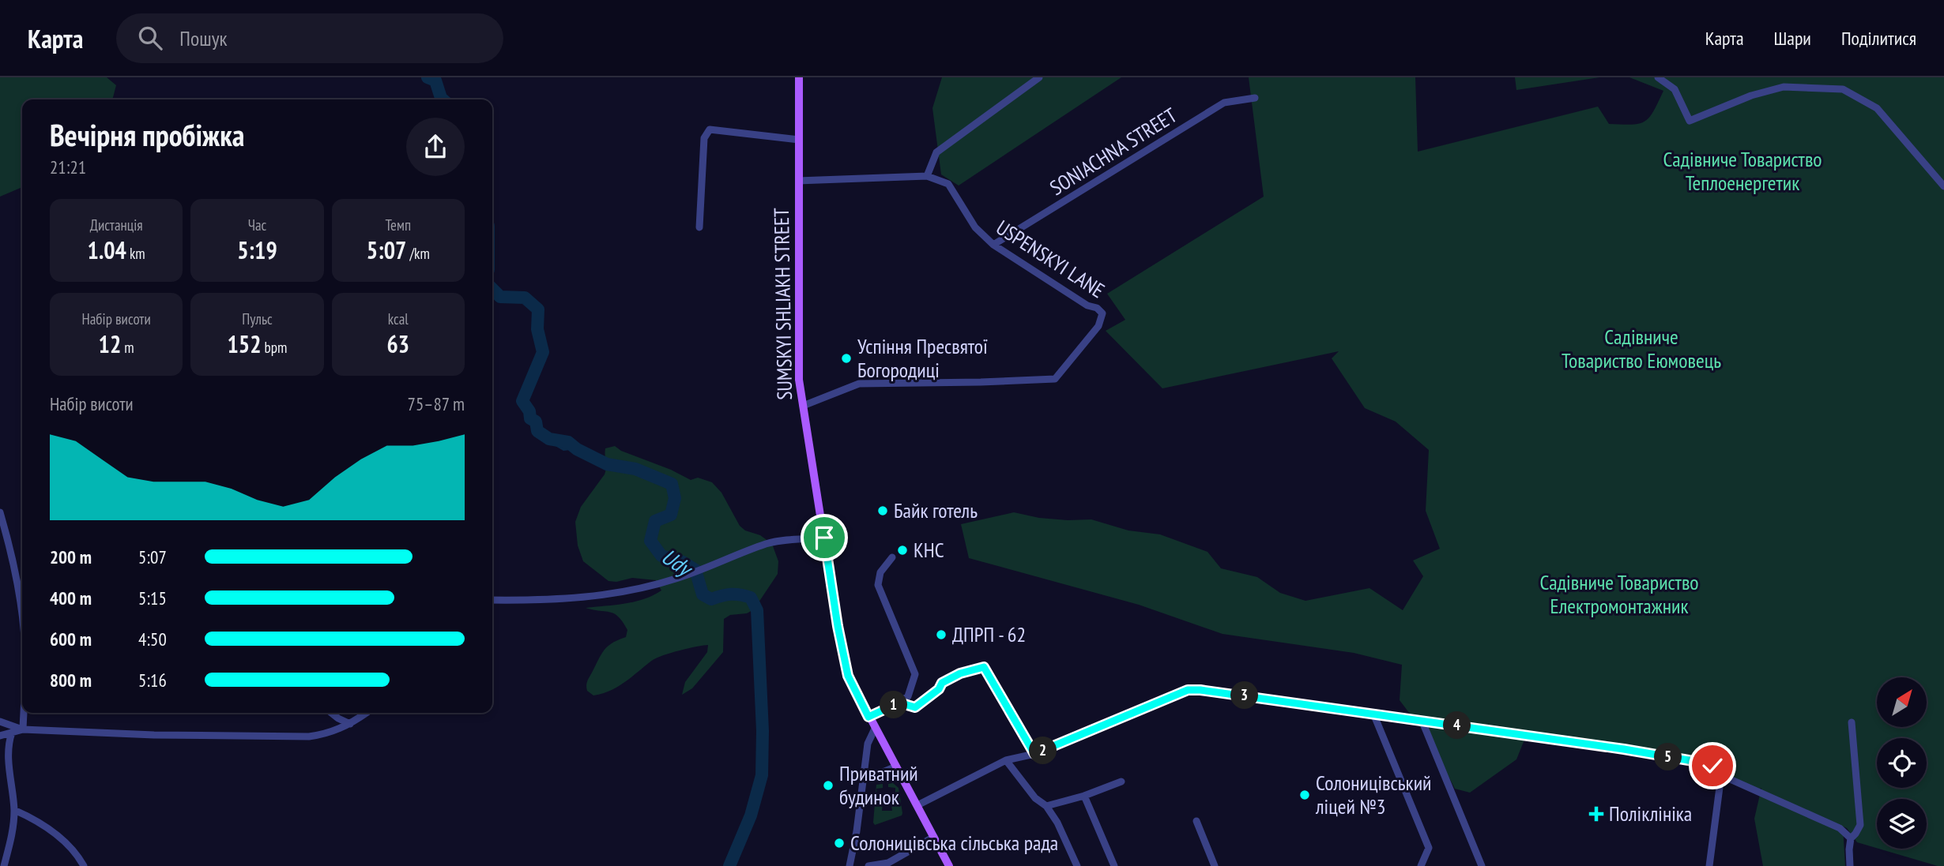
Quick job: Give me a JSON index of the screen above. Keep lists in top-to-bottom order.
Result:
{
  "streets": {
    "main road": ["SUMSKYI SHLIAKH STREET"],
    "street": ["SONIACHNA STREET", "USPENSKYI LANE"]
  },
  "crossings": [
    ["SONIACHNA STREET", "USPENSKYI LANE"],
    ["USPENSKYI LANE", "SUMSKYI SHLIAKH STREET"]
  ],
  "water": ["Udy"],
  "parks": ["Садівниче Товариство Теплоенергетик", "Садівниче Товариство Еюмовець", "Садівниче Товариство Електромонтажник"],
  "places": {
    "other": [
      "Успіння Пресвятої Богородиці",
      "Байк готель",
      "КНС",
      "ДПРП - 62",
      "Приватний будинок",
      "Солоницівський ліцей №3",
      "Солоницівська сільська рада"
    ],
    "health": ["Поліклініка"]
  },
  "north": "top right",
  "page": {
    "header": "Карта",
    "search": "Пошук",
    "nav": ["Карта", "Шари", "Поділитися"],
    "heading": ["Вечірня пробіжка", "21:21"],
    "stats": [
      ["Дистанція", "1.04 km"],
      ["Час", "5:19"],
      ["Темп", "5:07 /km"],
      ["Набір висоти", "12 m"],
      ["Пульс", "152 bpm"],
      ["kcal", "63"]
    ],
    "chart": ["Набір висоти", "75–87 m"],
    "list": [
      {
        "name": "200 m",
        "note": "5:07"
      },
      {
        "name": "400 m",
        "note": "5:15"
      },
      {
        "name": "600 m",
        "note": "4:50"
      },
      {
        "name": "800 m",
        "note": "5:16"
      }
    ],
    "pins": [
      "3",
      "1",
      "4",
      "2",
      "5"
    ]
  }
}
